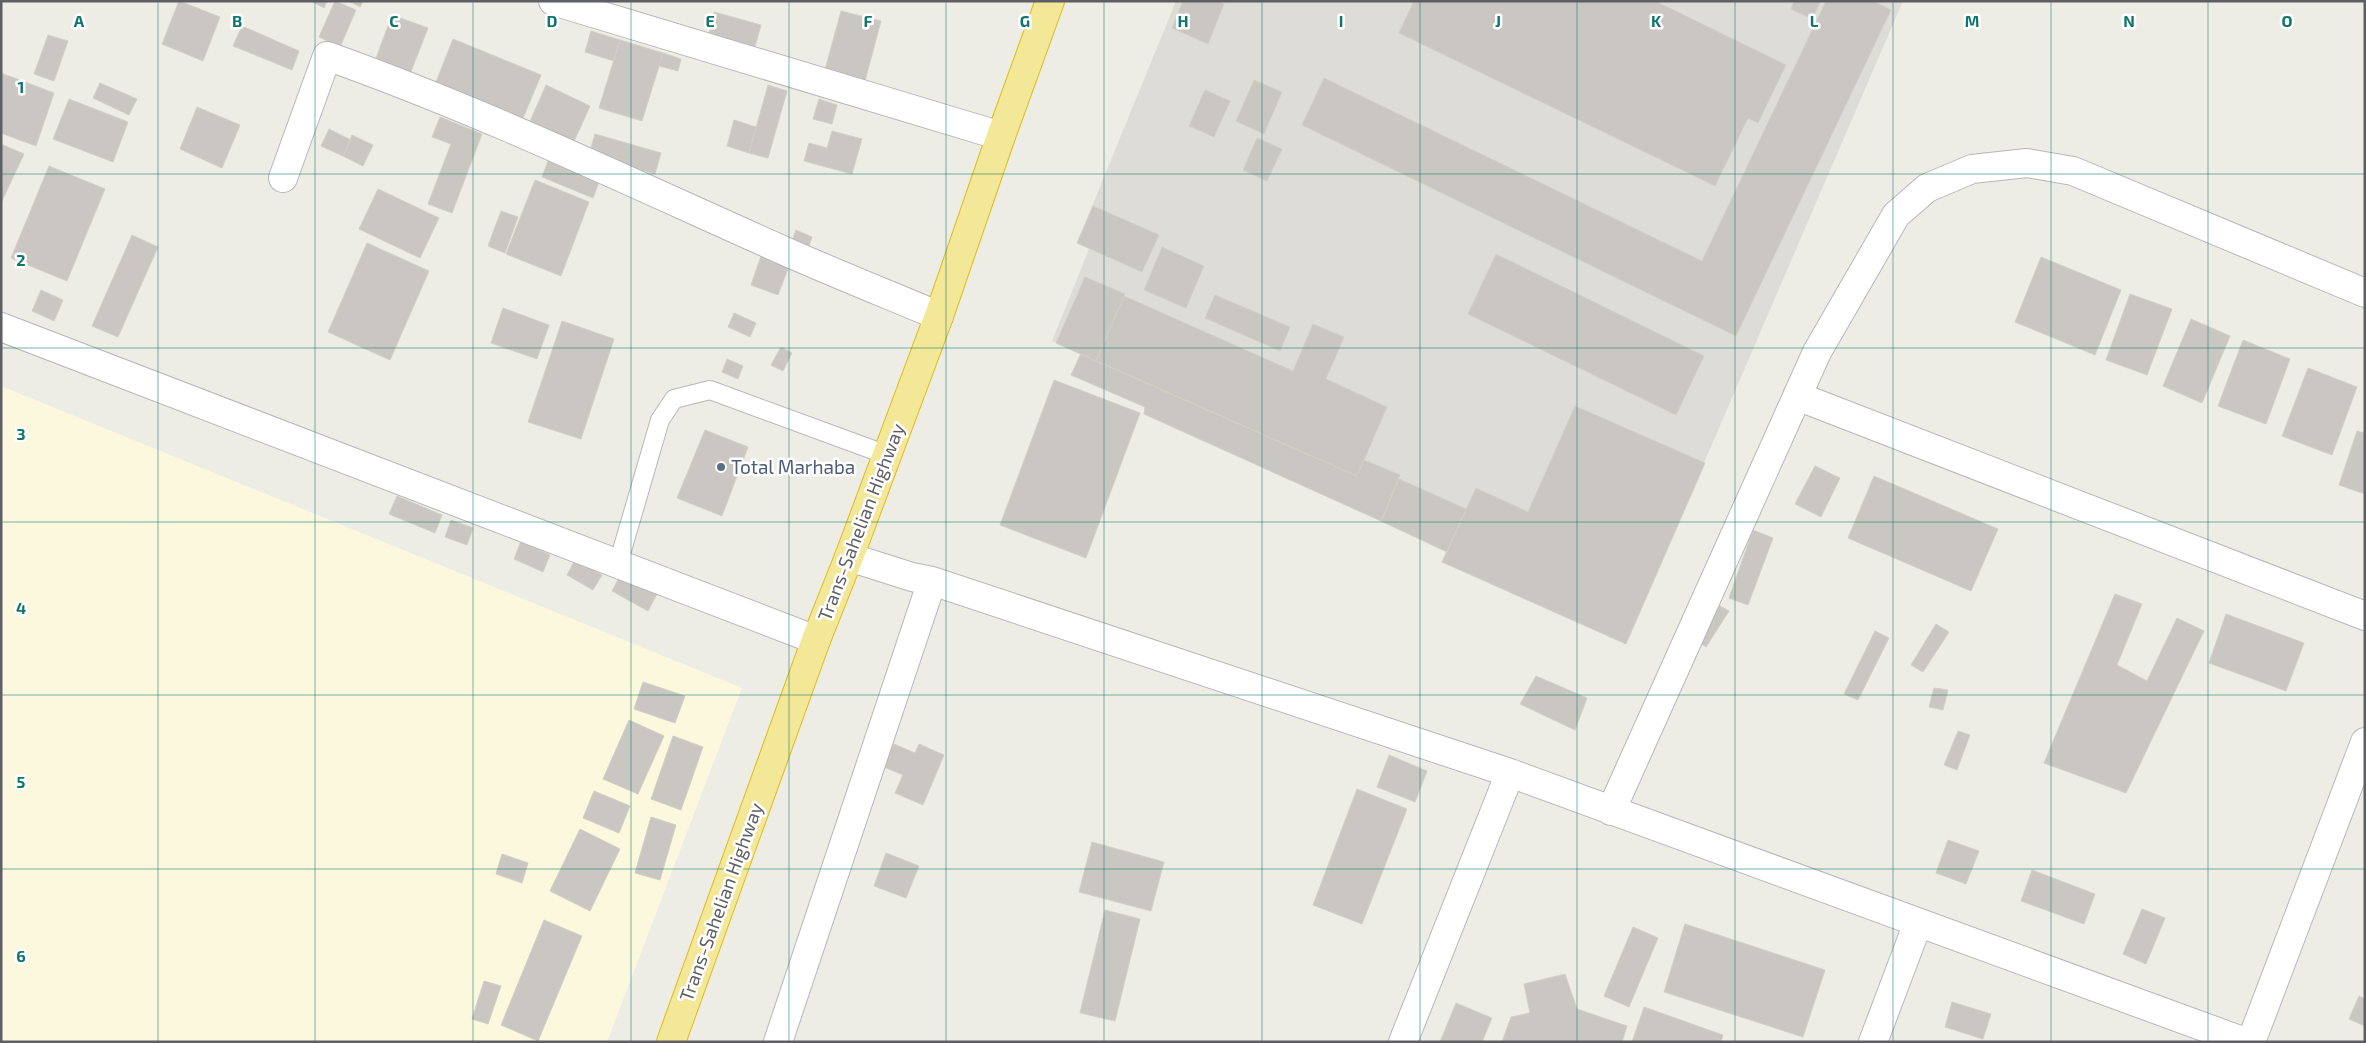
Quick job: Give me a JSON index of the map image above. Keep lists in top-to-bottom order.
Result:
{
  "streets": {
    "highway": ["Trans-Sahelian Highway"]
  },
  "places": ["Total Marhaba"],
  "grid": {
    "columns": [
      "A",
      "B",
      "C",
      "D",
      "E",
      "F",
      "G",
      "H",
      "I",
      "J",
      "K",
      "L",
      "M",
      "N",
      "O"
    ],
    "rows": [
      "1",
      "2",
      "3",
      "4",
      "5",
      "6"
    ]
  }
}
